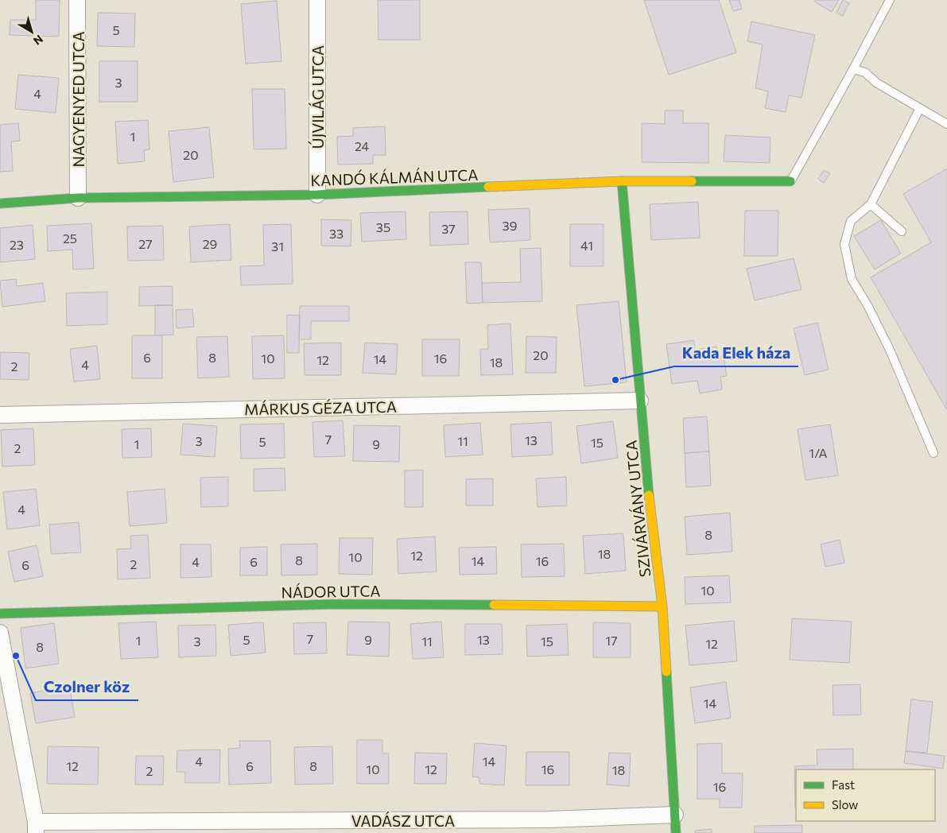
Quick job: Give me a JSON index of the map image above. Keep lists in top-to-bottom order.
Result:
{
  "streets": {
    "street": [
      "ÚJVILÁG UTCA",
      "NAGYENYED UTCA",
      "KANDÓ KÁLMÁN UTCA",
      "MÁRKUS GÉZA UTCA",
      "SZIVÁRVÁNY UTCA",
      "NÁDOR UTCA",
      "VADÁSZ UTCA"
    ]
  },
  "crossings": [
    ["ÚJVILÁG UTCA", "KANDÓ KÁLMÁN UTCA"],
    ["NAGYENYED UTCA", "KANDÓ KÁLMÁN UTCA"],
    ["KANDÓ KÁLMÁN UTCA", "SZIVÁRVÁNY UTCA"],
    ["MÁRKUS GÉZA UTCA", "SZIVÁRVÁNY UTCA"],
    ["SZIVÁRVÁNY UTCA", "NÁDOR UTCA"],
    ["SZIVÁRVÁNY UTCA", "VADÁSZ UTCA"]
  ],
  "places": ["Kada Elek háza", "Czolner köz"],
  "house_numbers": [
    "5",
    "3",
    "4",
    "1",
    "24",
    "20",
    "39",
    "35",
    "37",
    "33",
    "25",
    "27",
    "29",
    "23",
    "41",
    "31",
    "20",
    "6",
    "8",
    "10",
    "16",
    "14",
    "12",
    "18",
    "4",
    "2",
    "7",
    "13",
    "3",
    "11",
    "5",
    "15",
    "1",
    "9",
    "2",
    "1/A",
    "4",
    "8",
    "18",
    "12",
    "10",
    "8",
    "14",
    "16",
    "4",
    "6",
    "2",
    "6",
    "10",
    "7",
    "5",
    "9",
    "13",
    "1",
    "17",
    "3",
    "11",
    "15",
    "12",
    "8",
    "14",
    "4",
    "14",
    "12",
    "6",
    "8",
    "10",
    "12",
    "16",
    "18",
    "2",
    "16"
  ],
  "legend": ["Fast", "Slow"],
  "north": "bottom right"
}
